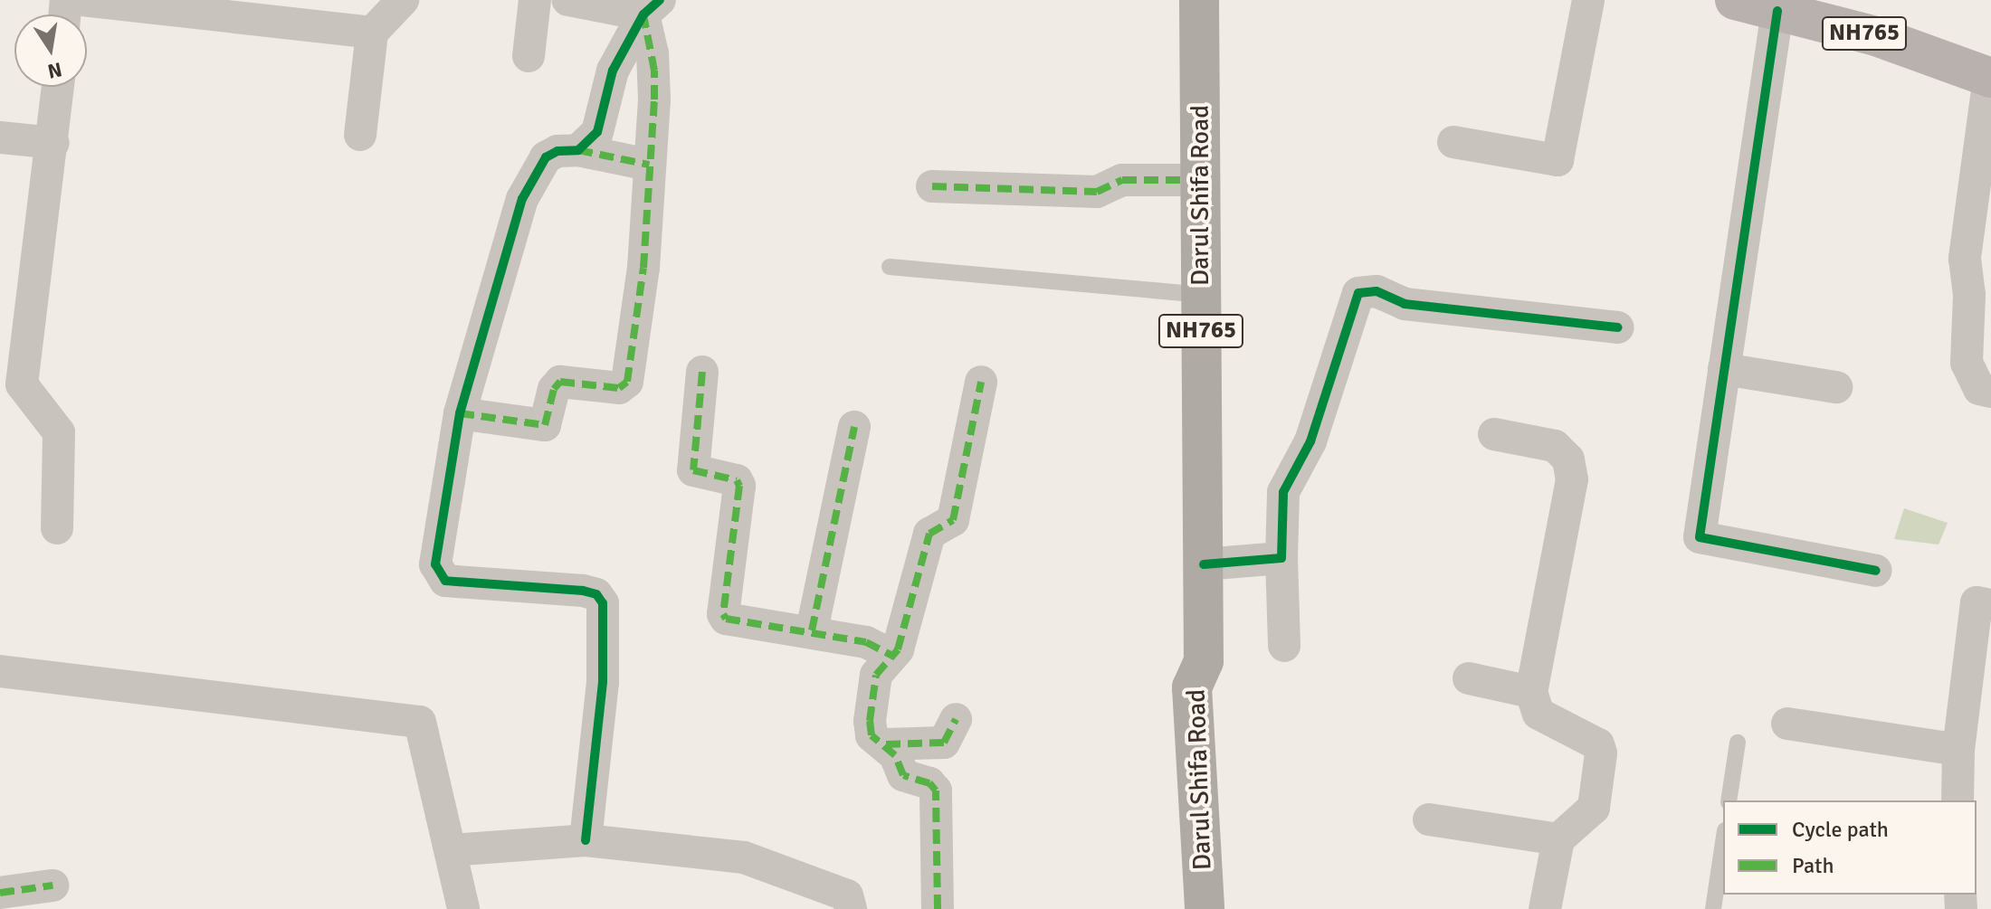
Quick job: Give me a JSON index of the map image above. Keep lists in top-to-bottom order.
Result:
{
  "streets": {
    "highway": ["NH765", "Darul Shifa Road"]
  },
  "crossings": [
    ["NH765", "Darul Shifa Road"]
  ],
  "legend": ["Cycle path", "Path"],
  "north": "bottom"
}
